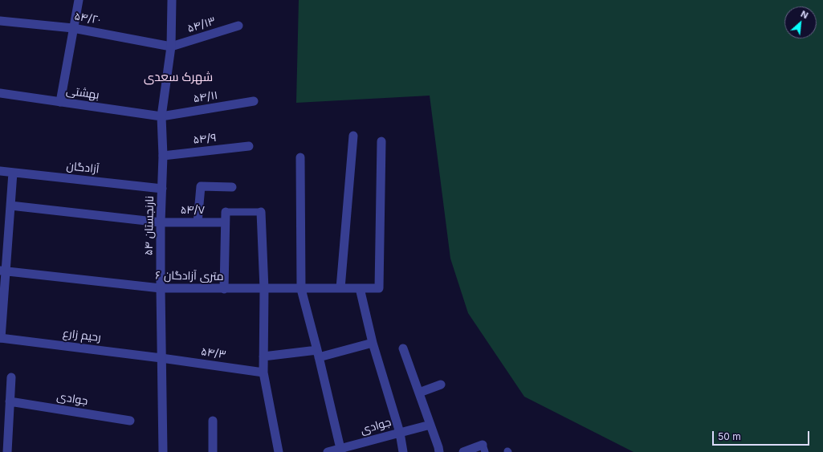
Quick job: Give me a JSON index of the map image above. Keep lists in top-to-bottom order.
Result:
{
  "streets": {
    "street": [
      "۵۴/۲۰",
      "۵۴/۱۳",
      "بهشتی",
      "۵۴/۱۱",
      "۵۴/۹",
      "آزادگان",
      "۵۴/۷",
      "نارنجستان ۵۴",
      "۶ متری آزادگان",
      "رحیم زارع",
      "۵۴/۳",
      "جوادی"
    ]
  },
  "crossings": [
    ["۵۴/۲۰", "۵۴/۱۳"],
    ["۵۴/۲۰", "نارنجستان ۵۴"],
    ["۵۴/۱۳", "نارنجستان ۵۴"],
    ["بهشتی", "۵۴/۱۱"],
    ["بهشتی", "نارنجستان ۵۴"],
    ["۵۴/۱۱", "نارنجستان ۵۴"],
    ["۵۴/۹", "نارنجستان ۵۴"],
    ["آزادگان", "نارنجستان ۵۴"],
    ["۵۴/۷", "نارنجستان ۵۴"],
    ["نارنجستان ۵۴", "۶ متری آزادگان"],
    ["نارنجستان ۵۴", "رحیم زارع"],
    ["نارنجستان ۵۴", "۵۴/۳"],
    ["رحیم زارع", "۵۴/۳"]
  ],
  "districts": ["شهرک سعدی"],
  "scale_bar": "50 m",
  "north": "top right"
}
